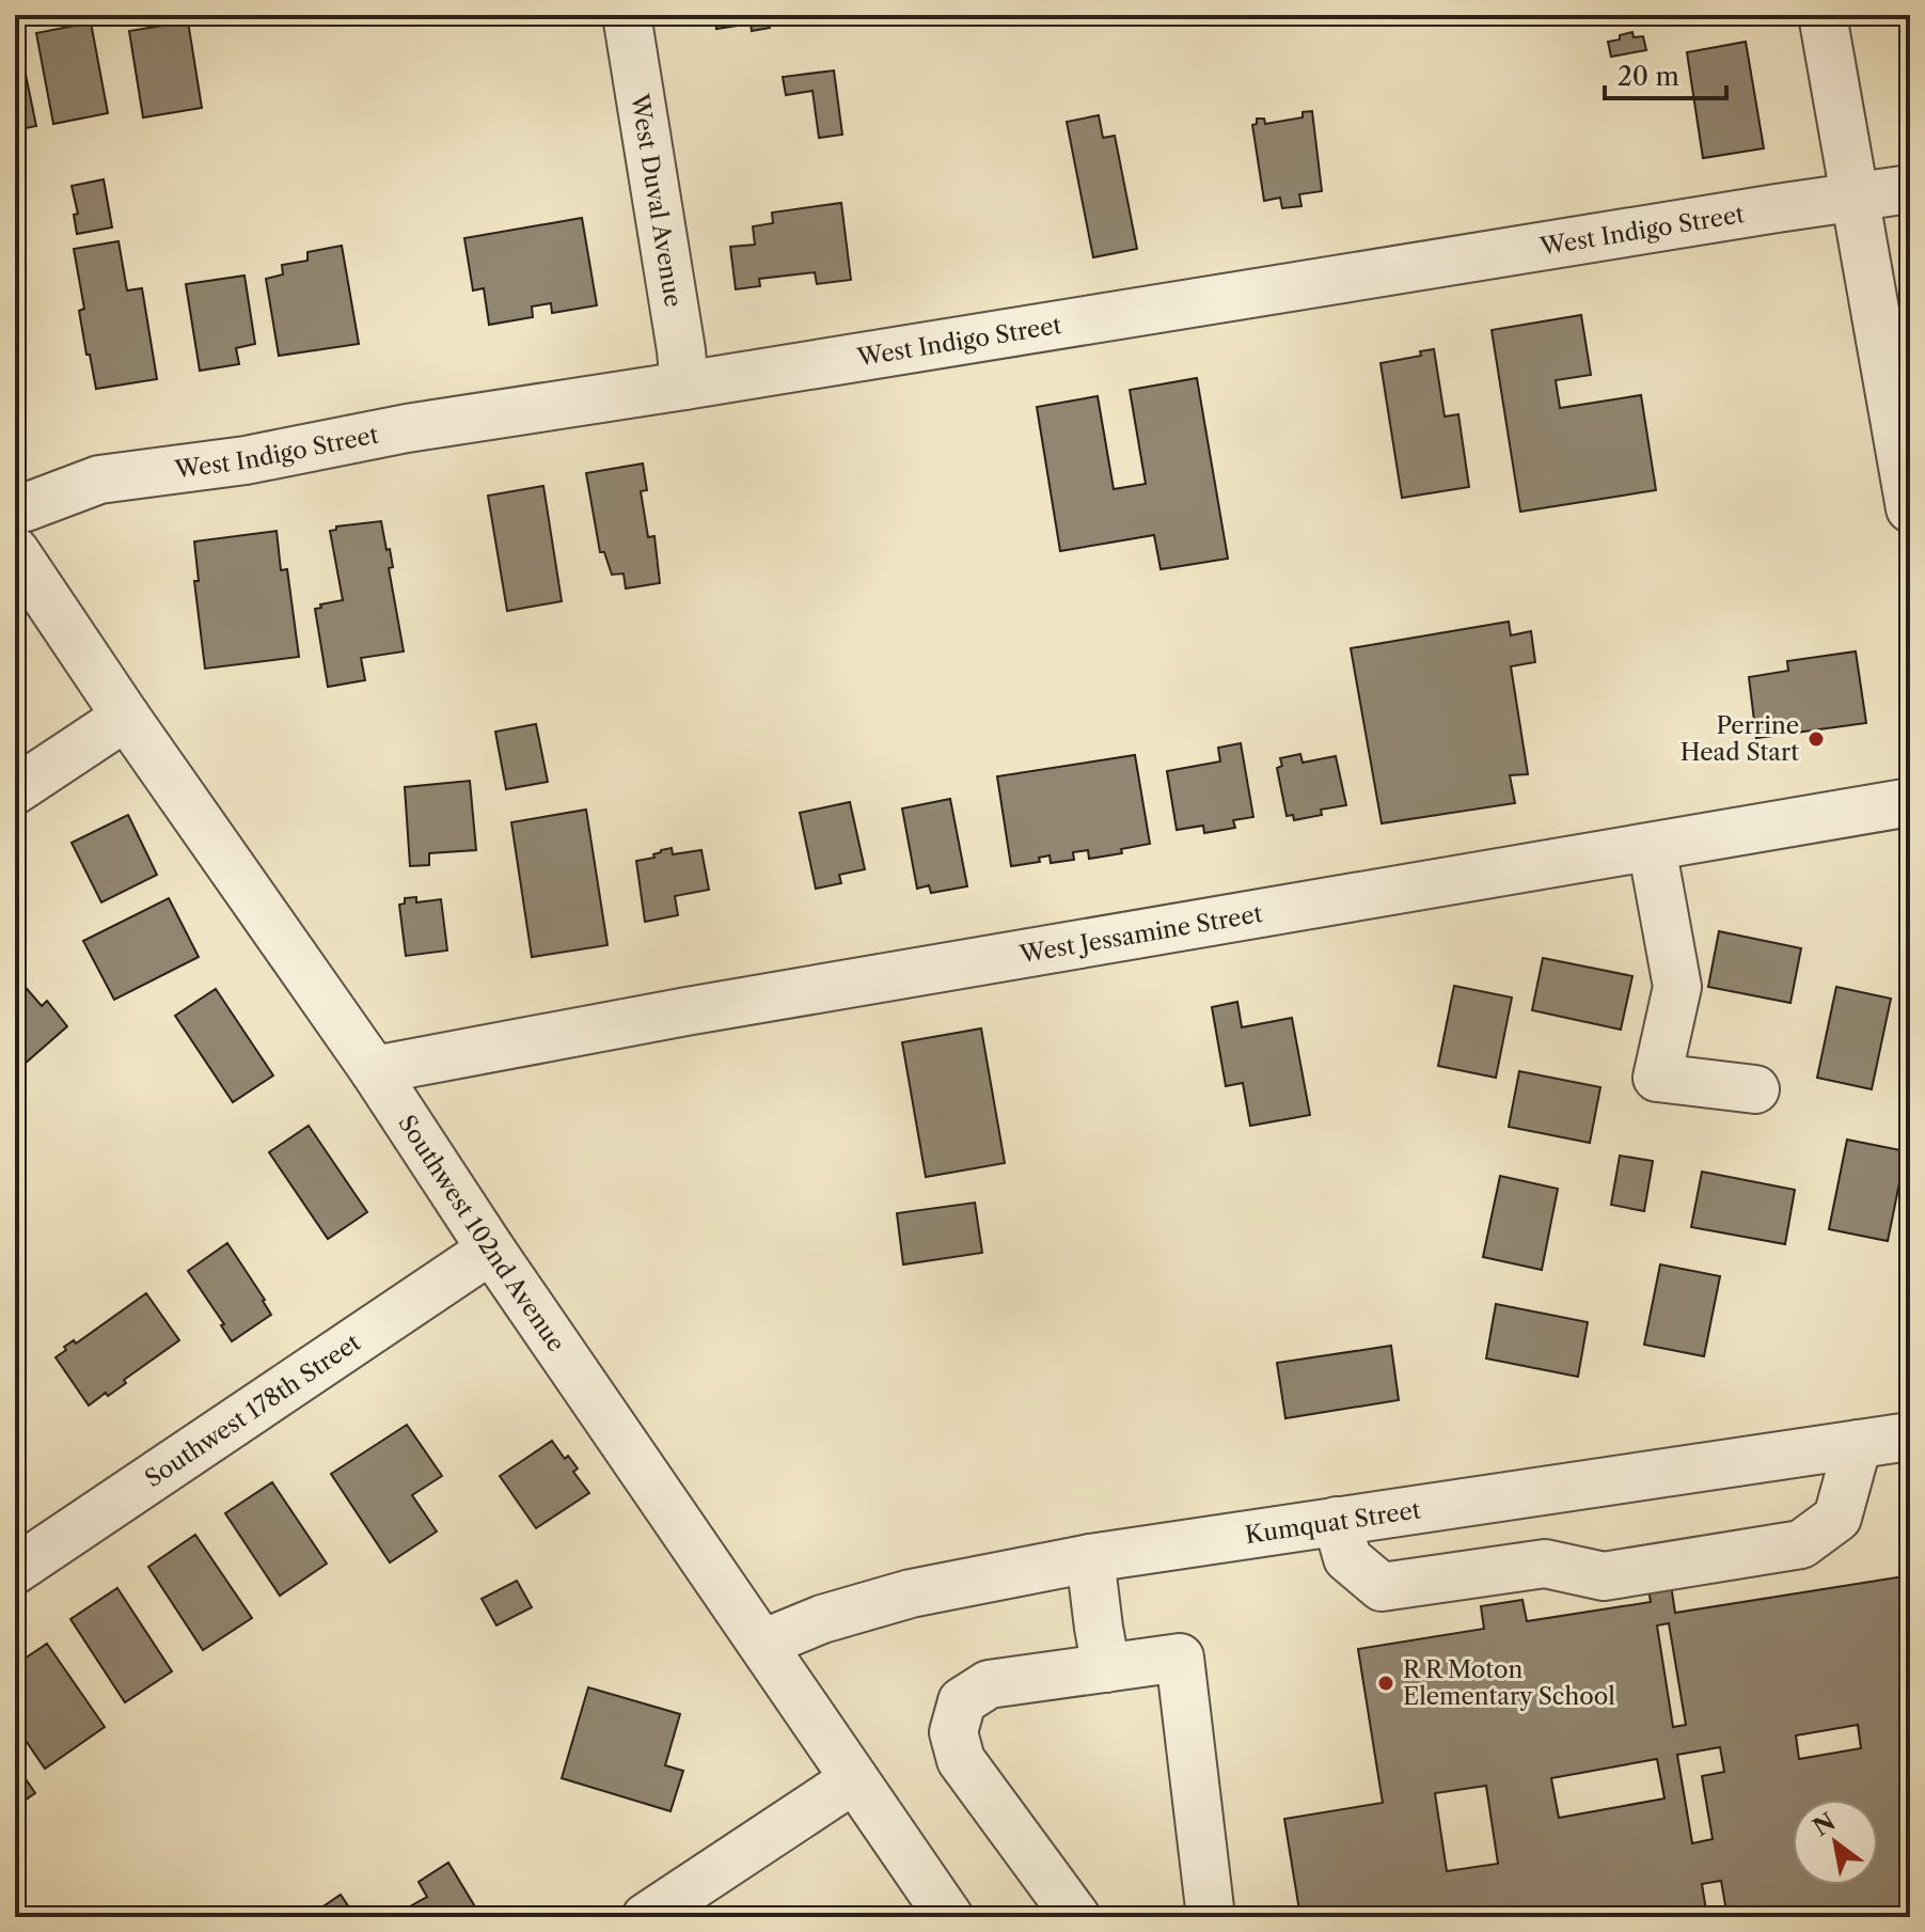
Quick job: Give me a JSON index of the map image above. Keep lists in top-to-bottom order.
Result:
{
  "streets": {
    "street": [
      "West Duval Avenue",
      "West Indigo Street",
      "West Jessamine Street",
      "Southwest 102nd Avenue",
      "Southwest 178th Street",
      "Kumquat Street"
    ]
  },
  "crossings": [
    ["West Duval Avenue", "West Indigo Street"],
    ["West Jessamine Street", "Southwest 102nd Avenue"],
    ["Southwest 102nd Avenue", "Southwest 178th Street"],
    ["Southwest 102nd Avenue", "Kumquat Street"]
  ],
  "places": ["Perrine Head Start", "R R Moton Elementary School"],
  "scale_bar": "20 m",
  "north": "top left"
}
